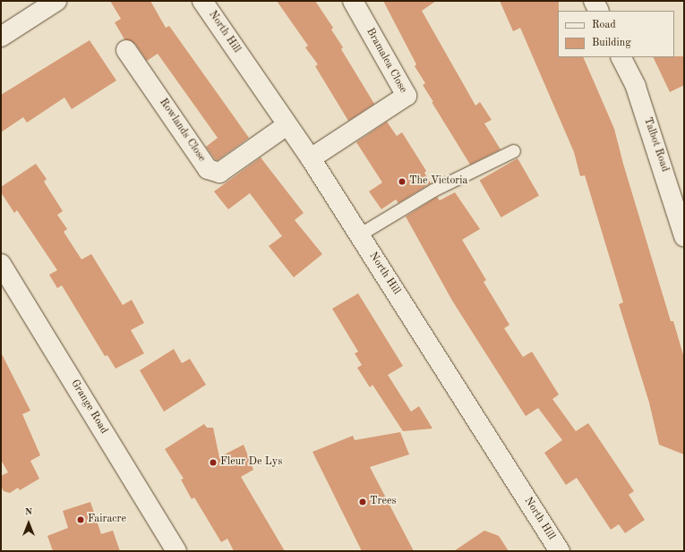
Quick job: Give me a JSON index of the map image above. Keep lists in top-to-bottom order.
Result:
{
  "streets": {
    "street": [
      "North Hill",
      "Bramalea Close",
      "Rowlands Close",
      "Talbot Road",
      "Grange Road"
    ]
  },
  "crossings": [
    ["North Hill", "Bramalea Close"],
    ["North Hill", "Rowlands Close"]
  ],
  "places": [
    "The Victoria",
    "Fleur De Lys",
    "Trees",
    "Fairacre"
  ],
  "legend": ["Road", "Building"],
  "north": "top"
}
